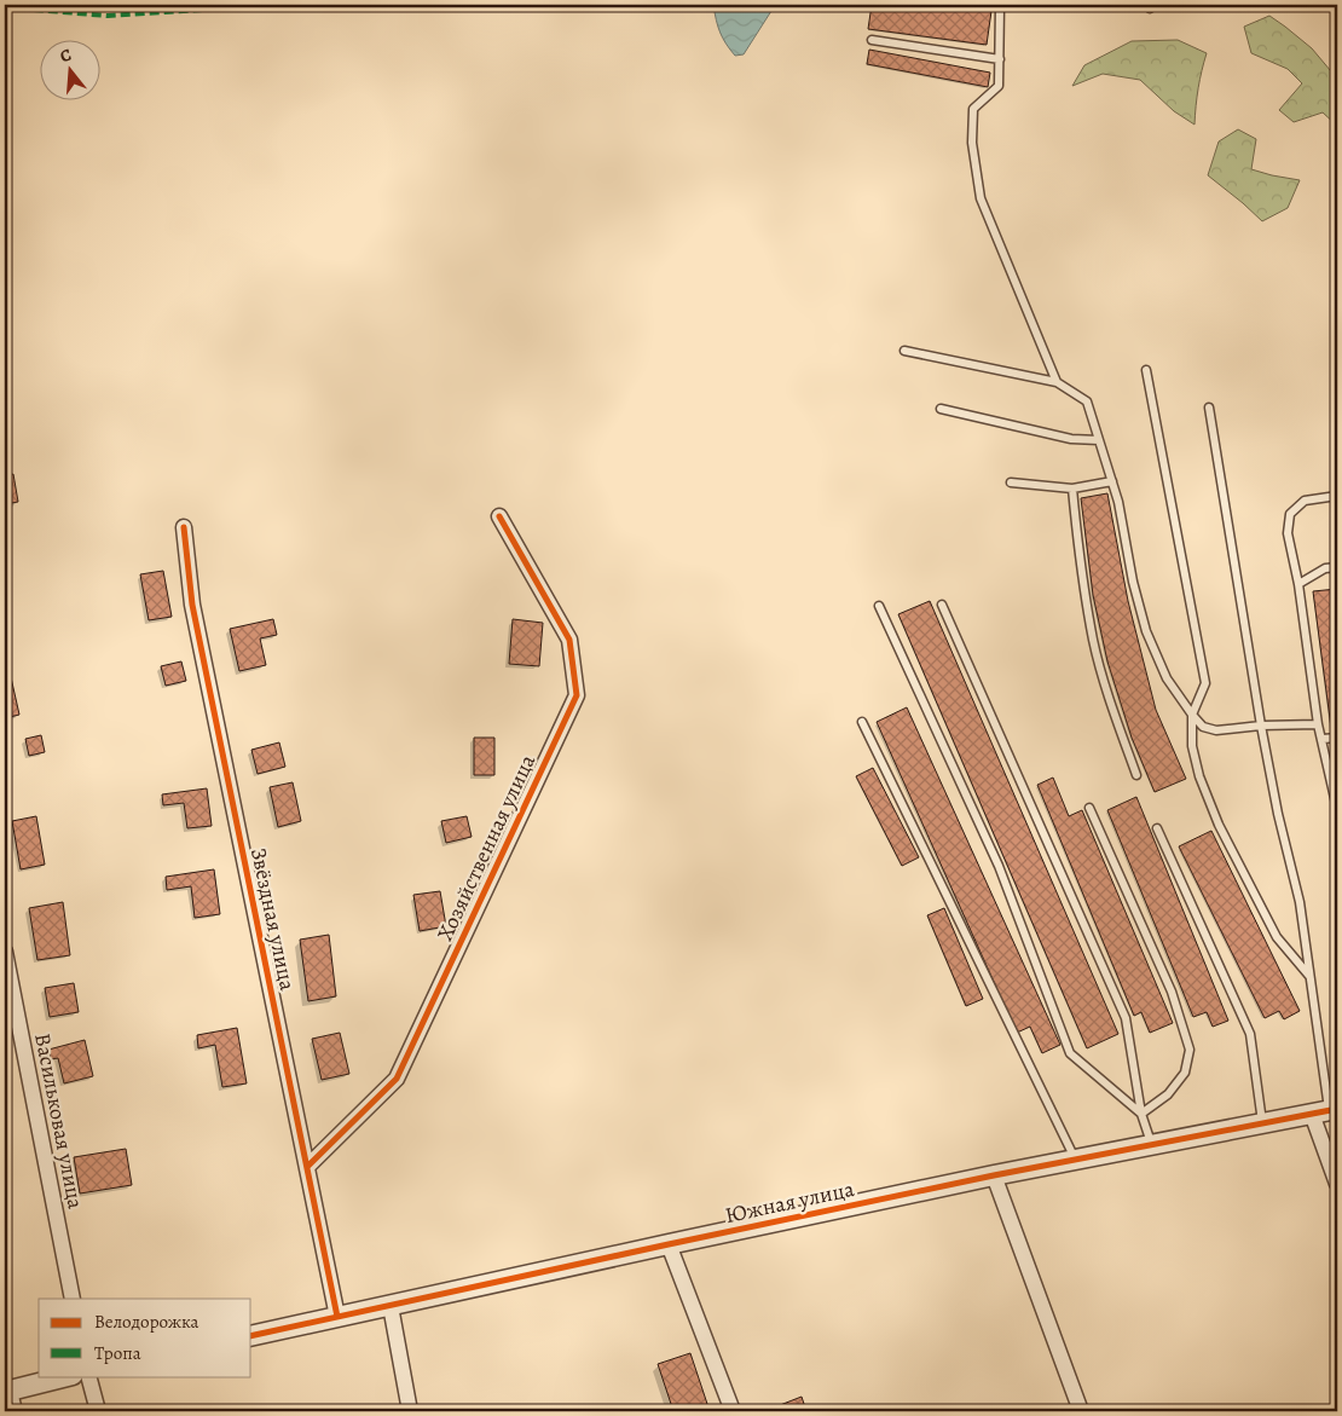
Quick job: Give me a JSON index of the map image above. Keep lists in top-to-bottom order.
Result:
{
  "streets": {
    "street": [
      "Хозяйственная улица",
      "Звёздная улица",
      "Васильковая улица",
      "Южная улица"
    ]
  },
  "crossings": [
    ["Хозяйственная улица", "Звёздная улица"],
    ["Звёздная улица", "Южная улица"]
  ],
  "legend": ["Велодорожка", "Тропа"],
  "north": "top"
}
